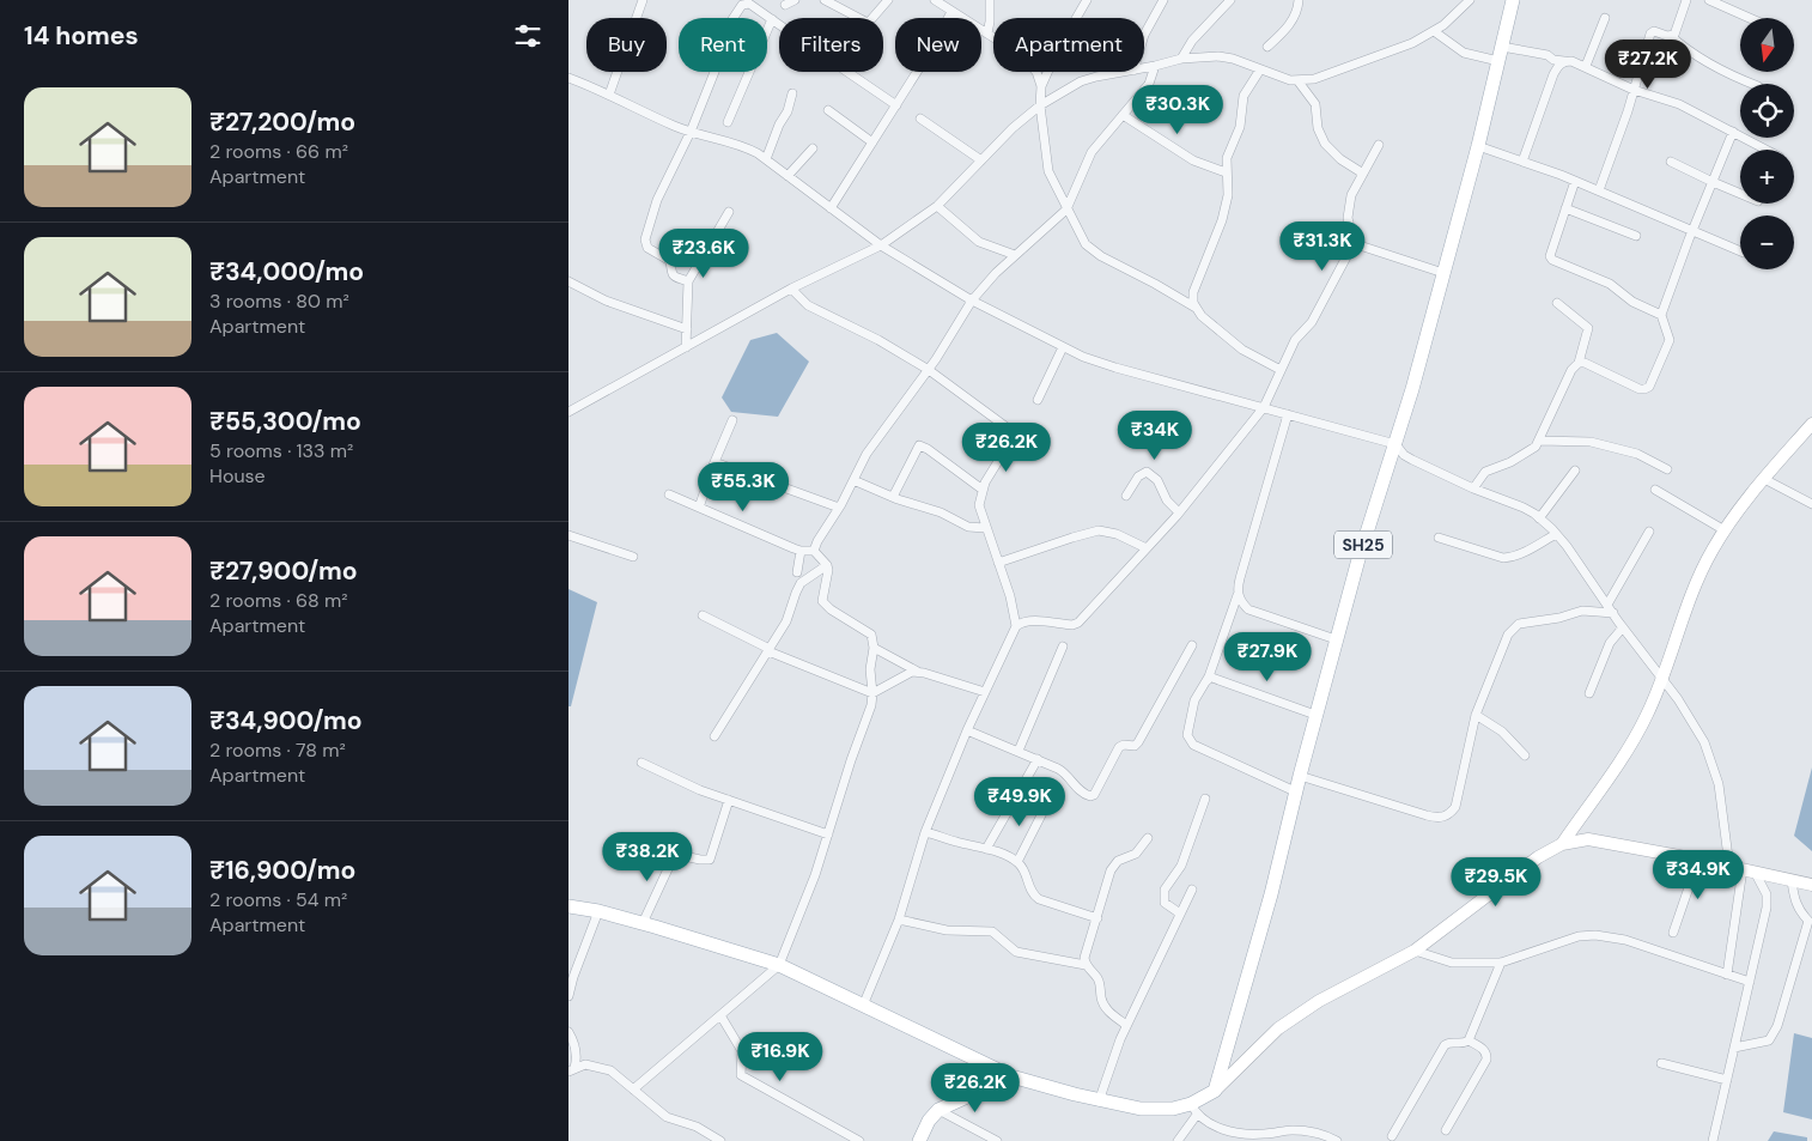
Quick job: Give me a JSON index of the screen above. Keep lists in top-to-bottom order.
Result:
{
  "streets": {
    "main road": ["SH25"]
  },
  "north": "bottom",
  "page": {
    "heading": "14 homes",
    "map_buttons": ["+", "−"],
    "chip": [
      "Buy",
      "Rent",
      "Filters",
      "New",
      "Apartment"
    ],
    "price": [
      "₹27.2K",
      "₹30.3K",
      "₹31.3K",
      "₹23.6K",
      "₹34K",
      "₹26.2K",
      "₹55.3K",
      "₹27.9K",
      "₹49.9K",
      "₹38.2K",
      "₹34.9K",
      "₹29.5K",
      "₹16.9K",
      "₹26.2K"
    ],
    "list": [
      {
        "name": "₹27,200/mo",
        "note": "2 rooms · 66 m² · Apartment"
      },
      {
        "name": "₹34,000/mo",
        "note": "3 rooms · 80 m² · Apartment"
      },
      {
        "name": "₹55,300/mo",
        "note": "5 rooms · 133 m² · House"
      },
      {
        "name": "₹27,900/mo",
        "note": "2 rooms · 68 m² · Apartment"
      },
      {
        "name": "₹34,900/mo",
        "note": "2 rooms · 78 m² · Apartment"
      },
      {
        "name": "₹16,900/mo",
        "note": "2 rooms · 54 m² · Apartment"
      }
    ]
  }
}
